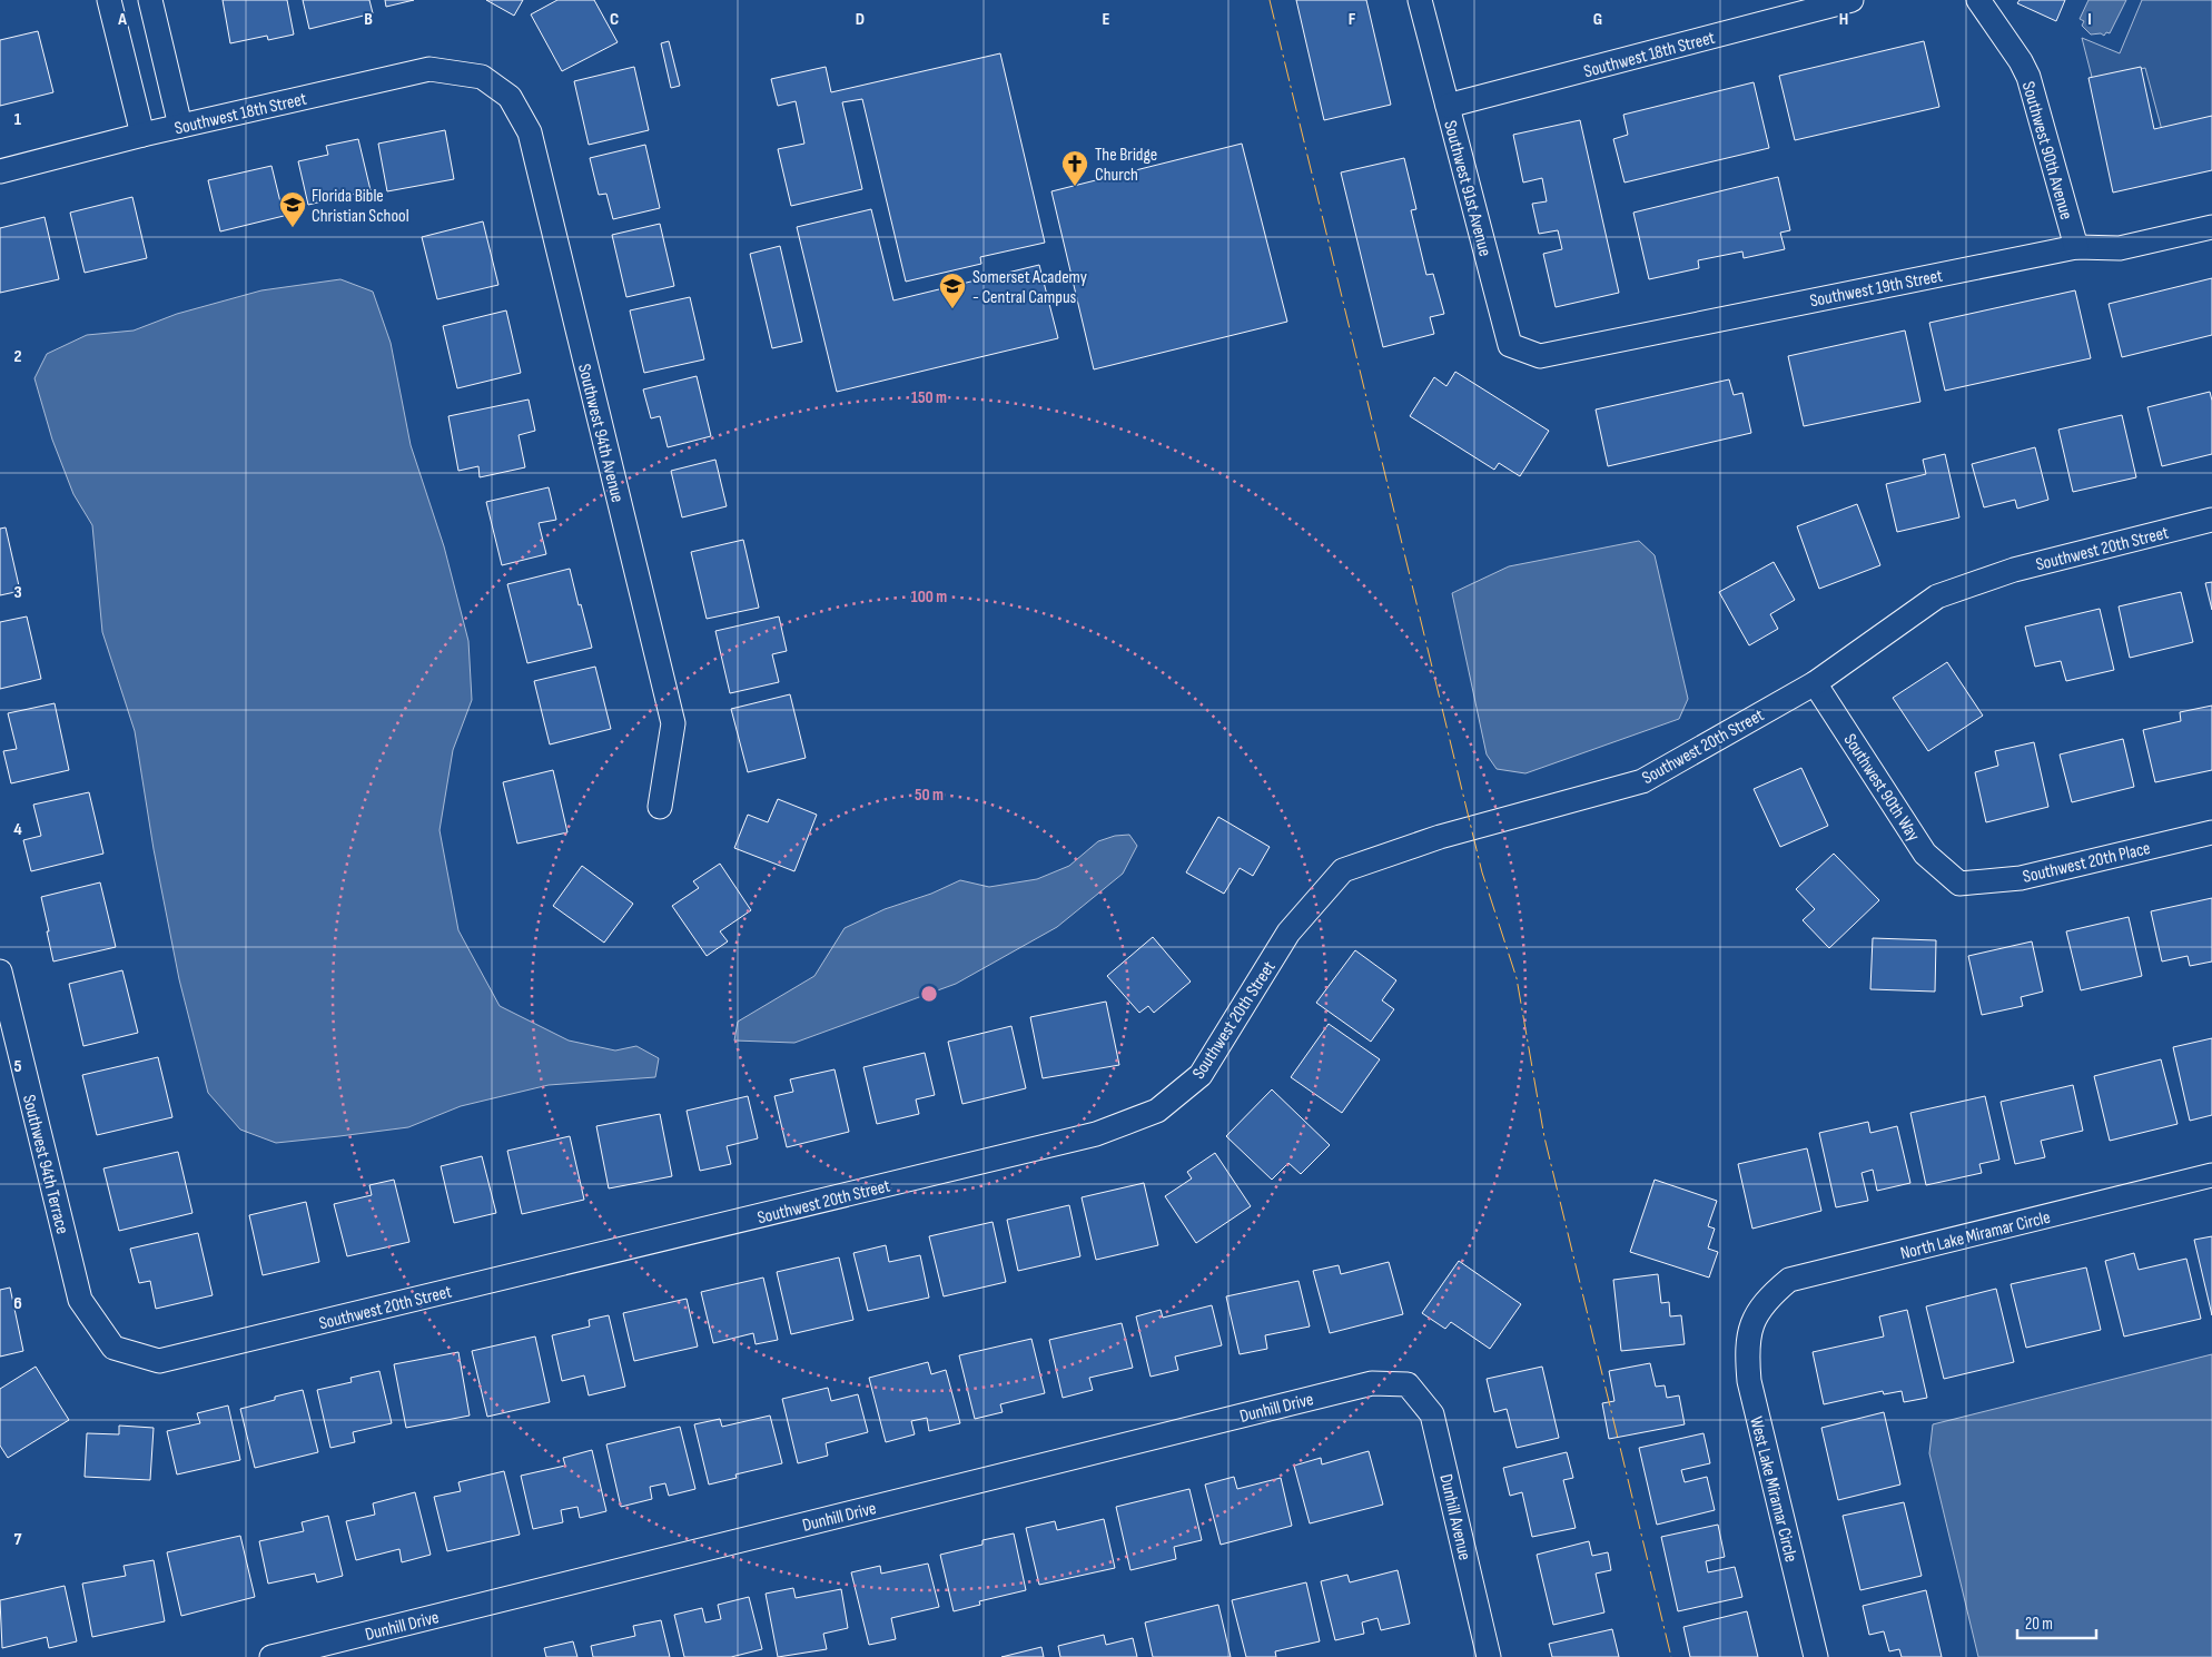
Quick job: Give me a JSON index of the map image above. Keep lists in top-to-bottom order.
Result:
{
  "streets": {
    "street": [
      "Southwest 18th Street",
      "Southwest 90th Avenue",
      "Southwest 91st Avenue",
      "Southwest 19th Street",
      "Southwest 94th Avenue",
      "Southwest 20th Street",
      "Southwest 90th Way",
      "Southwest 20th Place",
      "Southwest 94th Terrace",
      "North Lake Miramar Circle",
      "Dunhill Drive",
      "West Lake Miramar Circle",
      "Dunhill Avenue"
    ]
  },
  "crossings": [
    ["Southwest 18th Street", "Southwest 91st Avenue"],
    ["Southwest 18th Street", "Southwest 94th Avenue"],
    ["Southwest 90th Avenue", "Southwest 19th Street"],
    ["Southwest 91st Avenue", "Southwest 19th Street"],
    ["Southwest 20th Street", "Southwest 90th Way"],
    ["Southwest 20th Street", "Southwest 94th Terrace"],
    ["Southwest 90th Way", "Southwest 20th Place"],
    ["North Lake Miramar Circle", "West Lake Miramar Circle"],
    ["Dunhill Drive", "Dunhill Avenue"]
  ],
  "places": {
    "church": ["The Bridge Church"],
    "school or university": ["Florida Bible Christian School", "Somerset Academy - Central Campus"]
  },
  "scale_bar": "20 m",
  "grid": {
    "columns": [
      "A",
      "B",
      "C",
      "D",
      "E",
      "F",
      "G",
      "H",
      "I"
    ],
    "rows": [
      "1",
      "2",
      "3",
      "4",
      "5",
      "6",
      "7"
    ]
  },
  "rings": ["150 m", "100 m", "50 m"]
}
